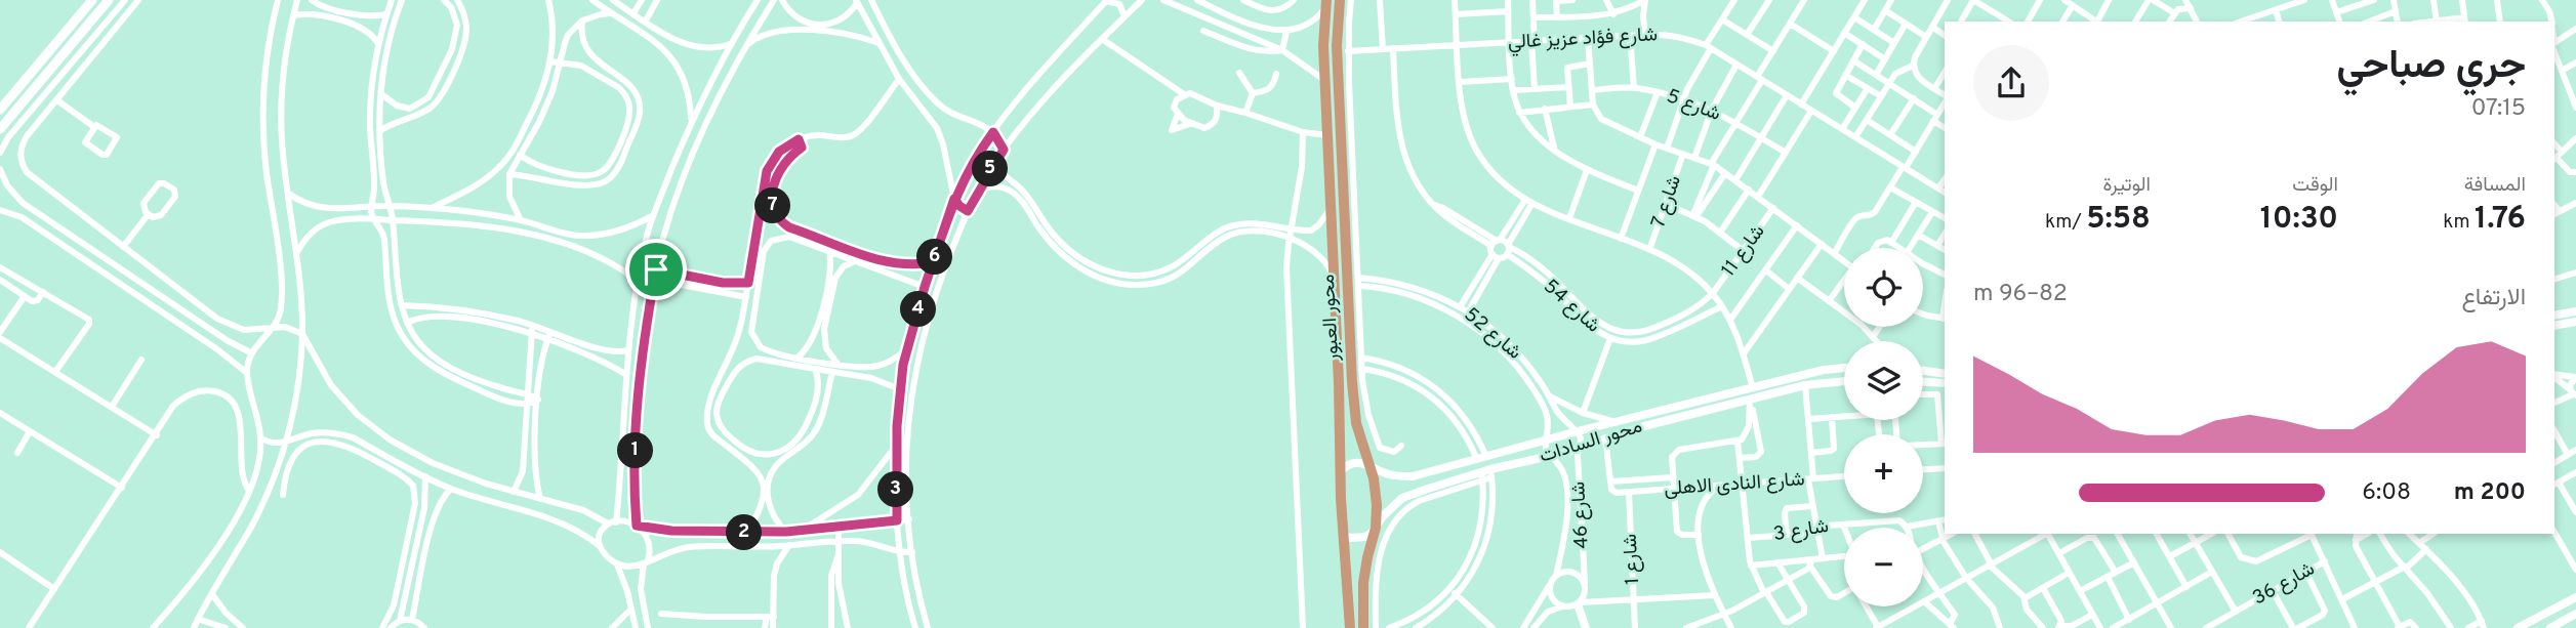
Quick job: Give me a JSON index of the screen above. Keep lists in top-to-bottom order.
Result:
{
  "streets": {
    "highway": ["محور العبور"],
    "street": [
      "شارع فؤاد عزيز غالي",
      "شارع 5",
      "شارع 7",
      "شارع 11",
      "شارع 54",
      "شارع 52",
      "محور السادات",
      "شارع النادى الاهلى",
      "شارع 46",
      "شارع 3",
      "شارع 1",
      "شارع 36"
    ]
  },
  "crossings": [
    ["شارع 11", "شارع 54"],
    ["محور العبور", "محور السادات"],
    ["شارع 52", "محور السادات"],
    ["شارع 52", "شارع 46"],
    ["محور السادات", "شارع 46"],
    ["شارع النادى الاهلى", "شارع 1"]
  ],
  "page": {
    "heading": ["جري صباحي", "07:15"],
    "stats": [
      ["المسافة", "1.76 km"],
      ["الوقت", "10:30"],
      ["الوتيرة", "5:58 /km"]
    ],
    "pins": [
      "5",
      "7",
      "6",
      "4",
      "1",
      "3",
      "2"
    ],
    "map_buttons": ["+", "−"],
    "chart": ["الارتفاع", "82–96 m"],
    "list": [
      {
        "name": "200 m",
        "note": "6:08"
      }
    ]
  }
}
